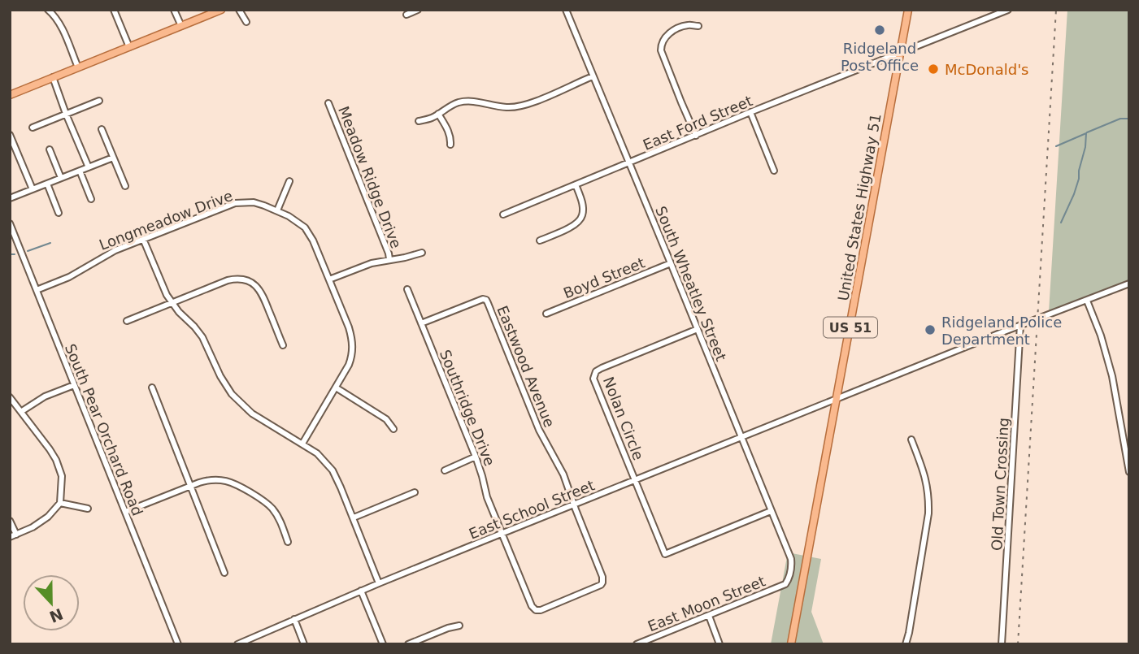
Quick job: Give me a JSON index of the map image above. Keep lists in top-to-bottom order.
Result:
{
  "streets": {
    "main road": ["United States Highway 51", "US 51"],
    "street": [
      "East Ford Street",
      "Meadow Ridge Drive",
      "Longmeadow Drive",
      "Boyd Street",
      "South Wheatley Street",
      "Eastwood Avenue",
      "Southridge Drive",
      "Nolan Circle",
      "South Pear Orchard Road",
      "Old Town Crossing",
      "East School Street",
      "East Moon Street"
    ]
  },
  "crossings": [
    ["East Ford Street", "United States Highway 51"],
    ["East Ford Street", "South Wheatley Street"],
    ["United States Highway 51", "East School Street"],
    ["Longmeadow Drive", "South Pear Orchard Road"],
    ["Boyd Street", "South Wheatley Street"],
    ["South Wheatley Street", "Nolan Circle"],
    ["South Wheatley Street", "East School Street"],
    ["South Wheatley Street", "East Moon Street"],
    ["Eastwood Avenue", "Southridge Drive"],
    ["Eastwood Avenue", "East School Street"],
    ["Southridge Drive", "East School Street"],
    ["Nolan Circle", "East School Street"],
    ["Old Town Crossing", "East School Street"]
  ],
  "places": ["Ridgeland Post Office", "McDonald's", "Ridgeland Police Department"],
  "north": "bottom"
}
